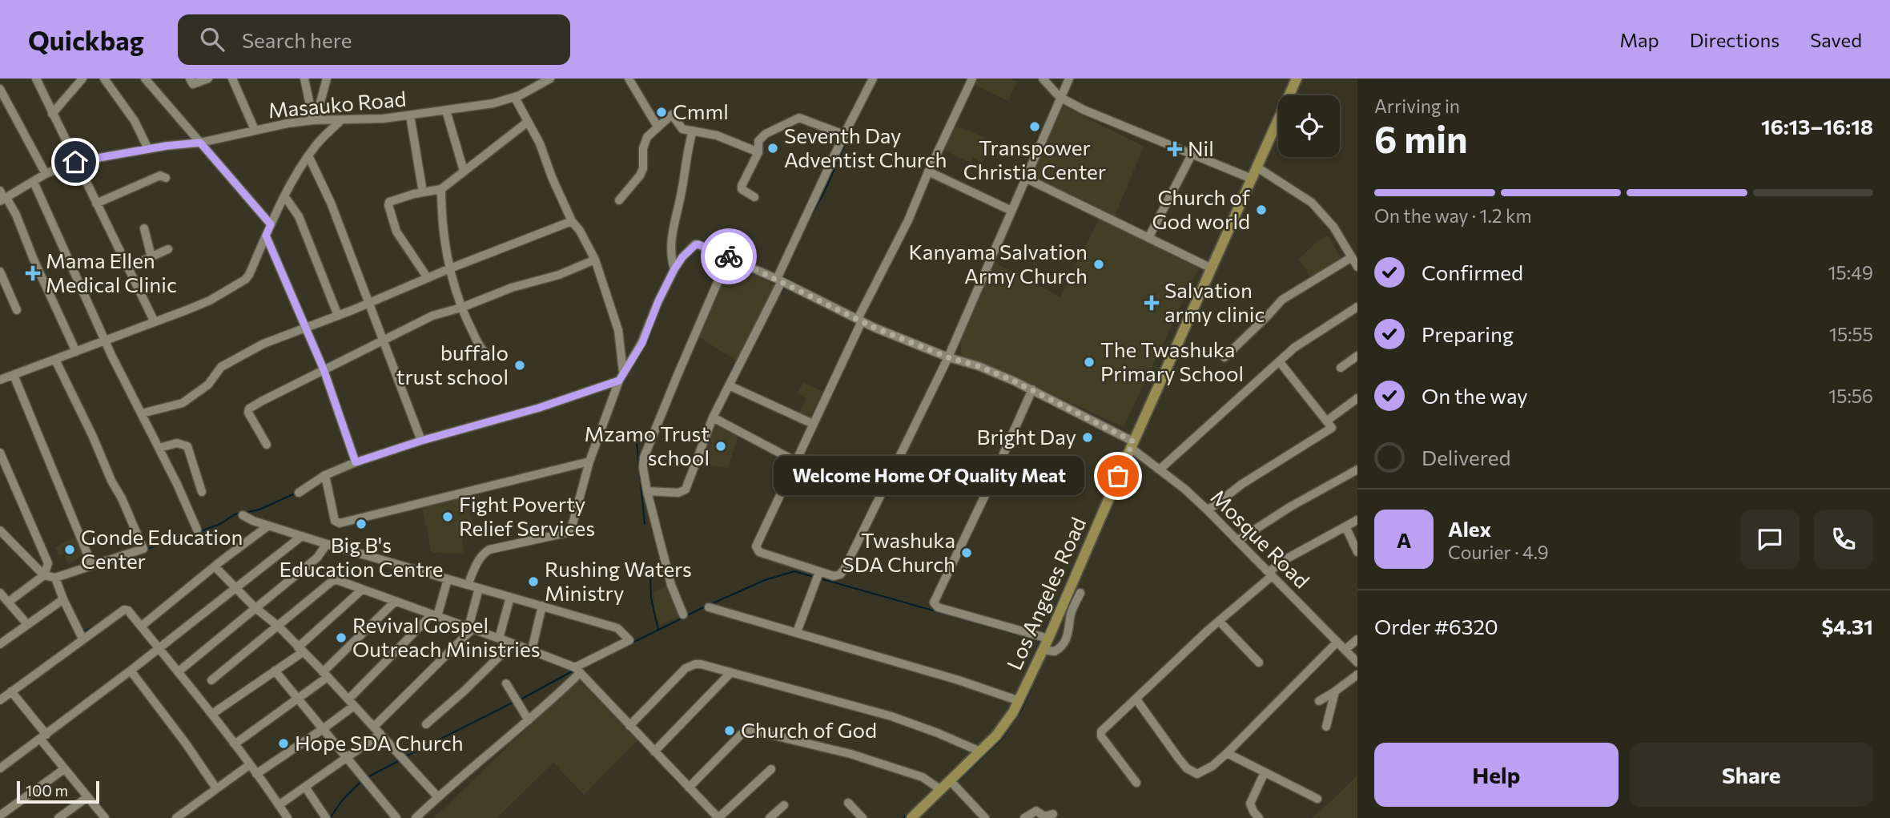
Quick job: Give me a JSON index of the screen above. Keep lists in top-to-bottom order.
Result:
{
  "streets": {
    "main road": ["Los Angeles Road"],
    "street": ["Masauko Road", "Mosque Road"]
  },
  "crossings": [
    ["Mosque Road", "Los Angeles Road"]
  ],
  "places": {
    "other": [
      "Cmml",
      "Transpower Christia Center",
      "Seventh Day Adventist Church",
      "Church of God world",
      "Kanyama Salvation Army Church",
      "The Twashuka Primary School",
      "buffalo trust school",
      "Bright Day",
      "Mzamo Trust school",
      "Welcome Home Of Quality Meat",
      "Fight Poverty Relief Services",
      "Big B's Education Centre",
      "Gonde Education Center",
      "Twashuka SDA Church",
      "Rushing Waters Ministry",
      "Revival Gospel Outreach Ministries",
      "Church of God",
      "Hope SDA Church"
    ],
    "health": ["Nil", "Mama Ellen Medical Clinic", "Salvation army clinic"]
  },
  "scale_bar": "100 m",
  "page": {
    "header": "Quickbag",
    "search": "Search here",
    "nav": ["Map", "Directions", "Saved"],
    "heading": ["6 min", "Arriving in", "16:13–16:18"],
    "panel": [
      "Alex",
      "Courier · 4.9",
      "Order #6320",
      "$4.31"
    ],
    "bar": "On the way · 1.2 km",
    "list": [
      ["Confirmed", "15:49"],
      ["Preparing", "15:55"],
      ["On the way", "15:56"],
      "Delivered"
    ],
    "bubble": "Welcome Home Of Quality Meat",
    "round": "A",
    "buttons": ["Help", "Share"],
    "scale": "100 m"
  }
}
